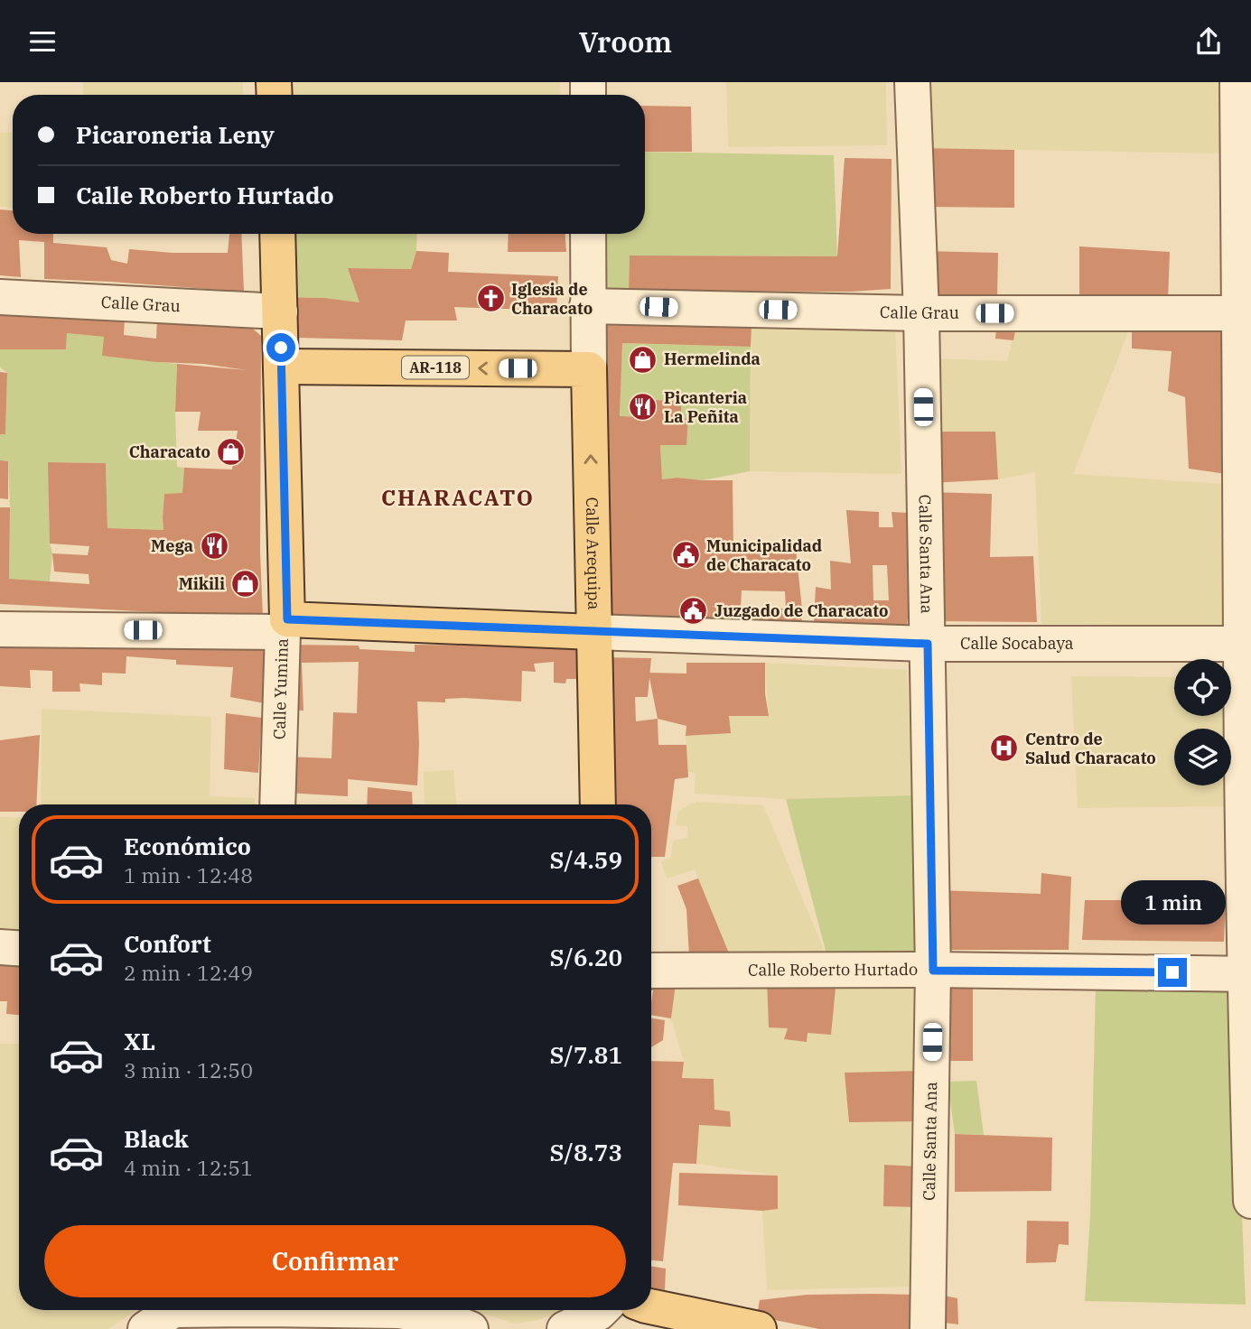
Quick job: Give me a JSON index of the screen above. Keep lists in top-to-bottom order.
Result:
{
  "streets": {
    "main road": ["AR-118", "Calle Arequipa", "Calle Yumina"],
    "street": [
      "Calle Grau",
      "Calle Santa Ana",
      "Calle Socabaya",
      "Calle Roberto Hurtado"
    ]
  },
  "crossings": [
    ["Calle Grau", "Calle Santa Ana"],
    ["Calle Grau", "Calle Yumina"],
    ["AR-118", "Calle Arequipa"],
    ["AR-118", "Calle Yumina"],
    ["Calle Arequipa", "Calle Socabaya"],
    ["Calle Santa Ana", "Calle Socabaya"],
    ["Calle Santa Ana", "Calle Roberto Hurtado"]
  ],
  "one_way": ["Calle Arequipa"],
  "districts": ["CHARACATO"],
  "places": {
    "church": ["Iglesia de Characato"],
    "shop": ["Hermelinda", "Characato", "Mikili"],
    "restaurant": ["Picanteria La Peñita", "Mega"],
    "public building": ["Municipalidad de Characato", "Juzgado de Characato"],
    "hospital": ["Centro de Salud Characato"]
  },
  "page": {
    "header": "Vroom",
    "banner": ["Picaroneria Leny", "Calle Roberto Hurtado"],
    "list": [
      {
        "name": "Económico",
        "note": "1 min · 12:48",
        "value": "S/4.59"
      },
      {
        "name": "Confort",
        "note": "2 min · 12:49",
        "value": "S/6.20"
      },
      {
        "name": "XL",
        "note": "3 min · 12:50",
        "value": "S/7.81"
      },
      {
        "name": "Black",
        "note": "4 min · 12:51",
        "value": "S/8.73"
      }
    ],
    "bubble": "1 min",
    "buttons": "Confirmar"
  }
}
